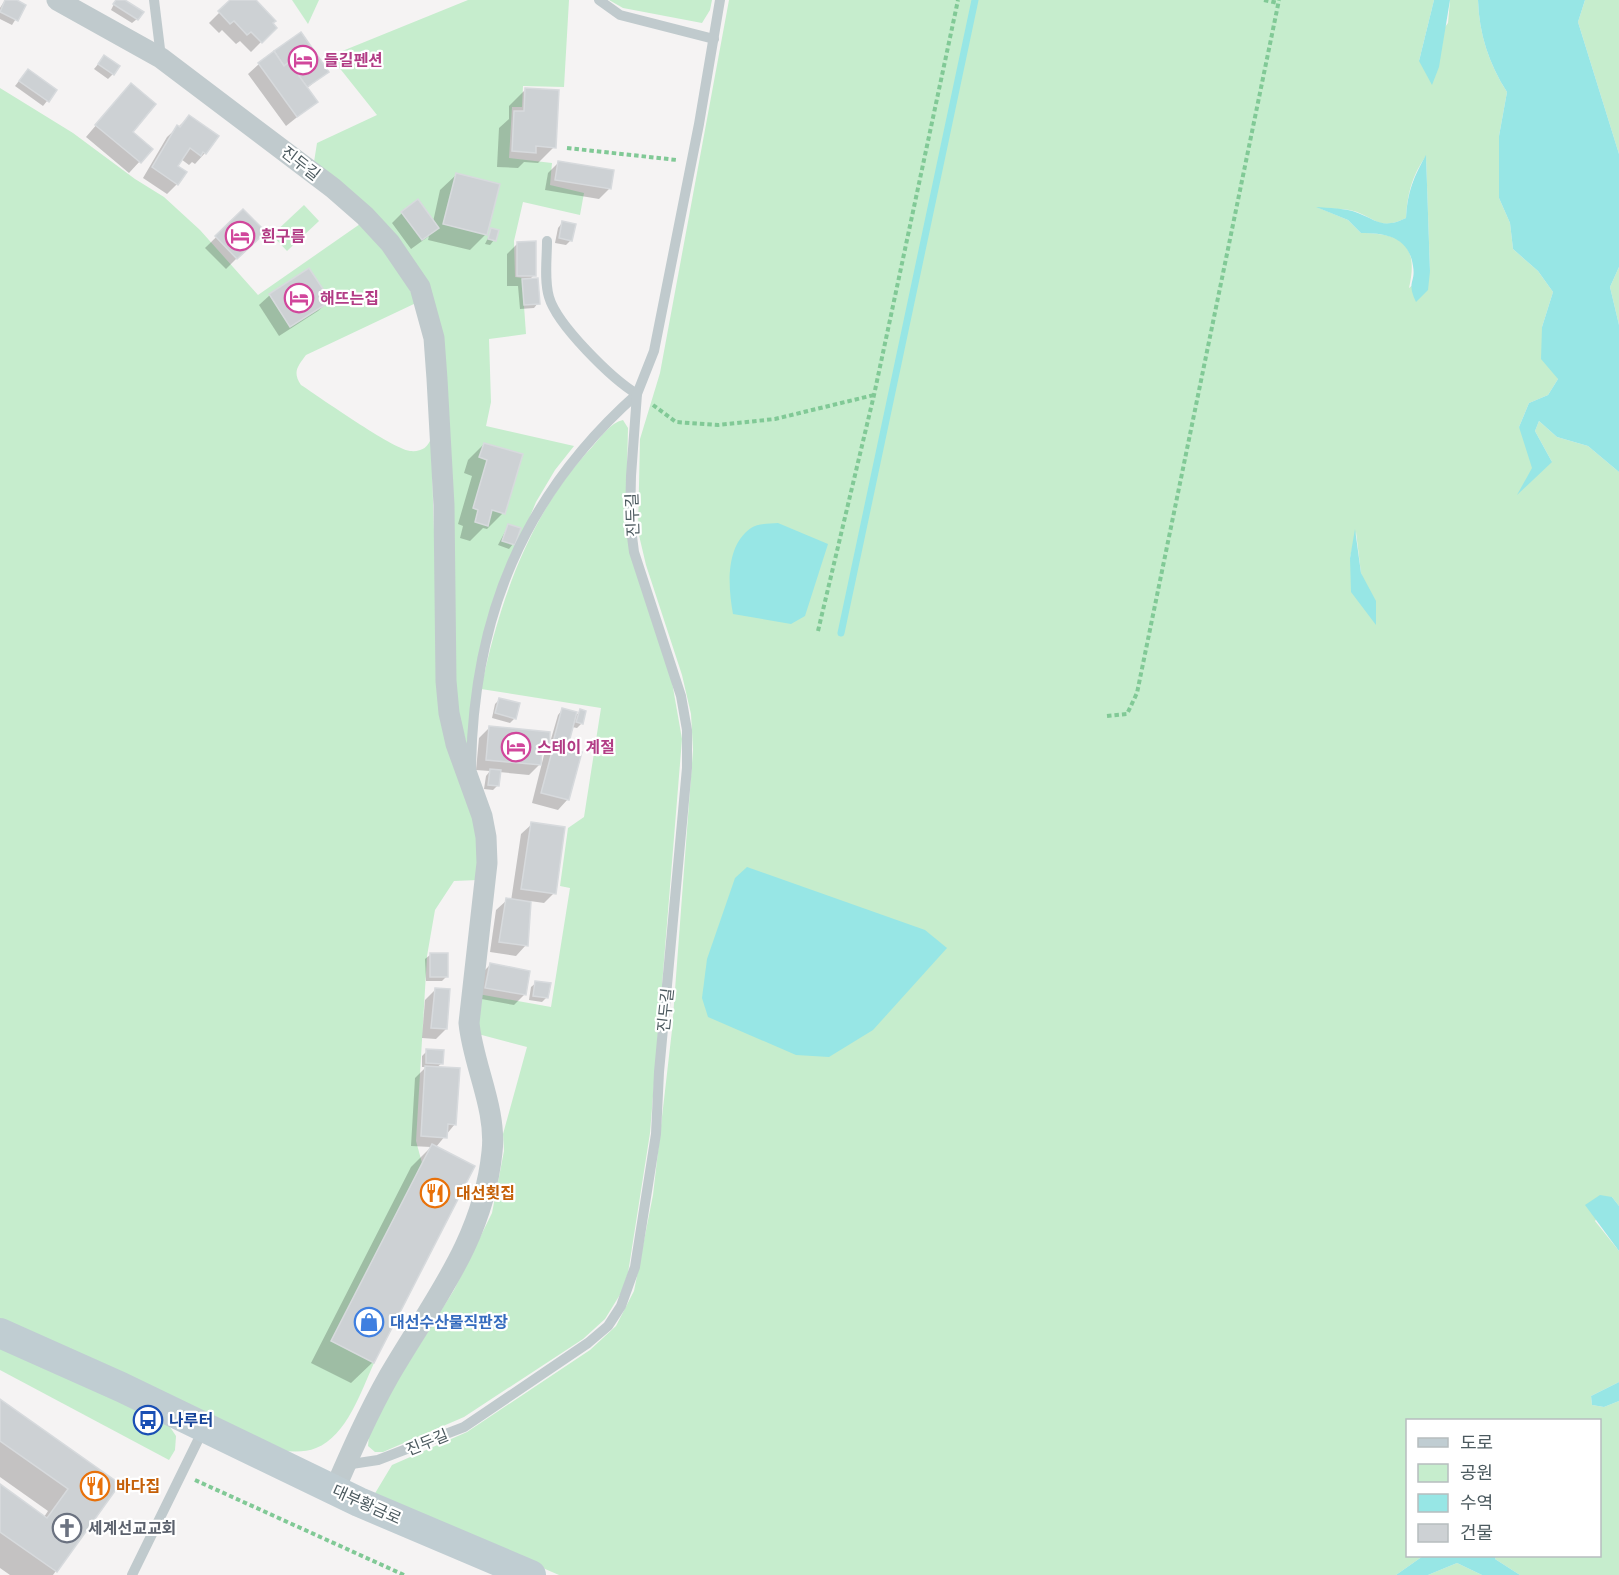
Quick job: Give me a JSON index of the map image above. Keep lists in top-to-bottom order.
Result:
{
  "streets": {
    "main road": ["대부황금로"],
    "street": ["진두길"]
  },
  "crossings": [
    ["진두길", "대부황금로"]
  ],
  "places": {
    "hotel": [
      "들길펜션",
      "흰구름",
      "해뜨는집",
      "스테이 계절"
    ],
    "restaurant": ["대선횟집", "바다집"],
    "shop": ["대선수산물직판장"],
    "bus stop": ["나루터"],
    "church": ["세계선교교회"]
  },
  "legend": [
    "도로",
    "공원",
    "수역",
    "건물"
  ]
}
